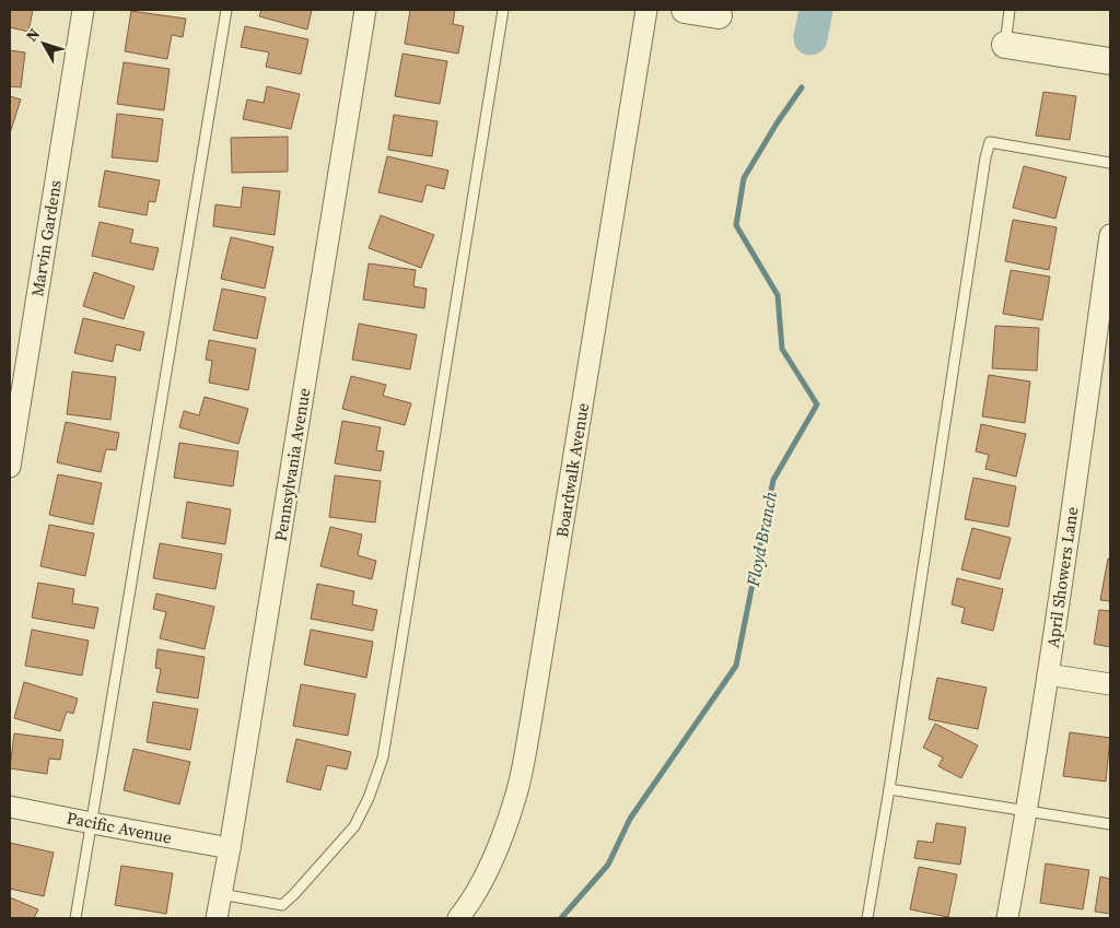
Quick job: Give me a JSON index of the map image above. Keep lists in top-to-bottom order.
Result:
{
  "streets": {
    "street": [
      "Marvin Gardens",
      "Pennsylvania Avenue",
      "Boardwalk Avenue",
      "April Showers Lane",
      "Pacific Avenue"
    ]
  },
  "crossings": [
    ["Pennsylvania Avenue", "Pacific Avenue"]
  ],
  "water": ["Floyd Branch"],
  "north": "top left"
}
